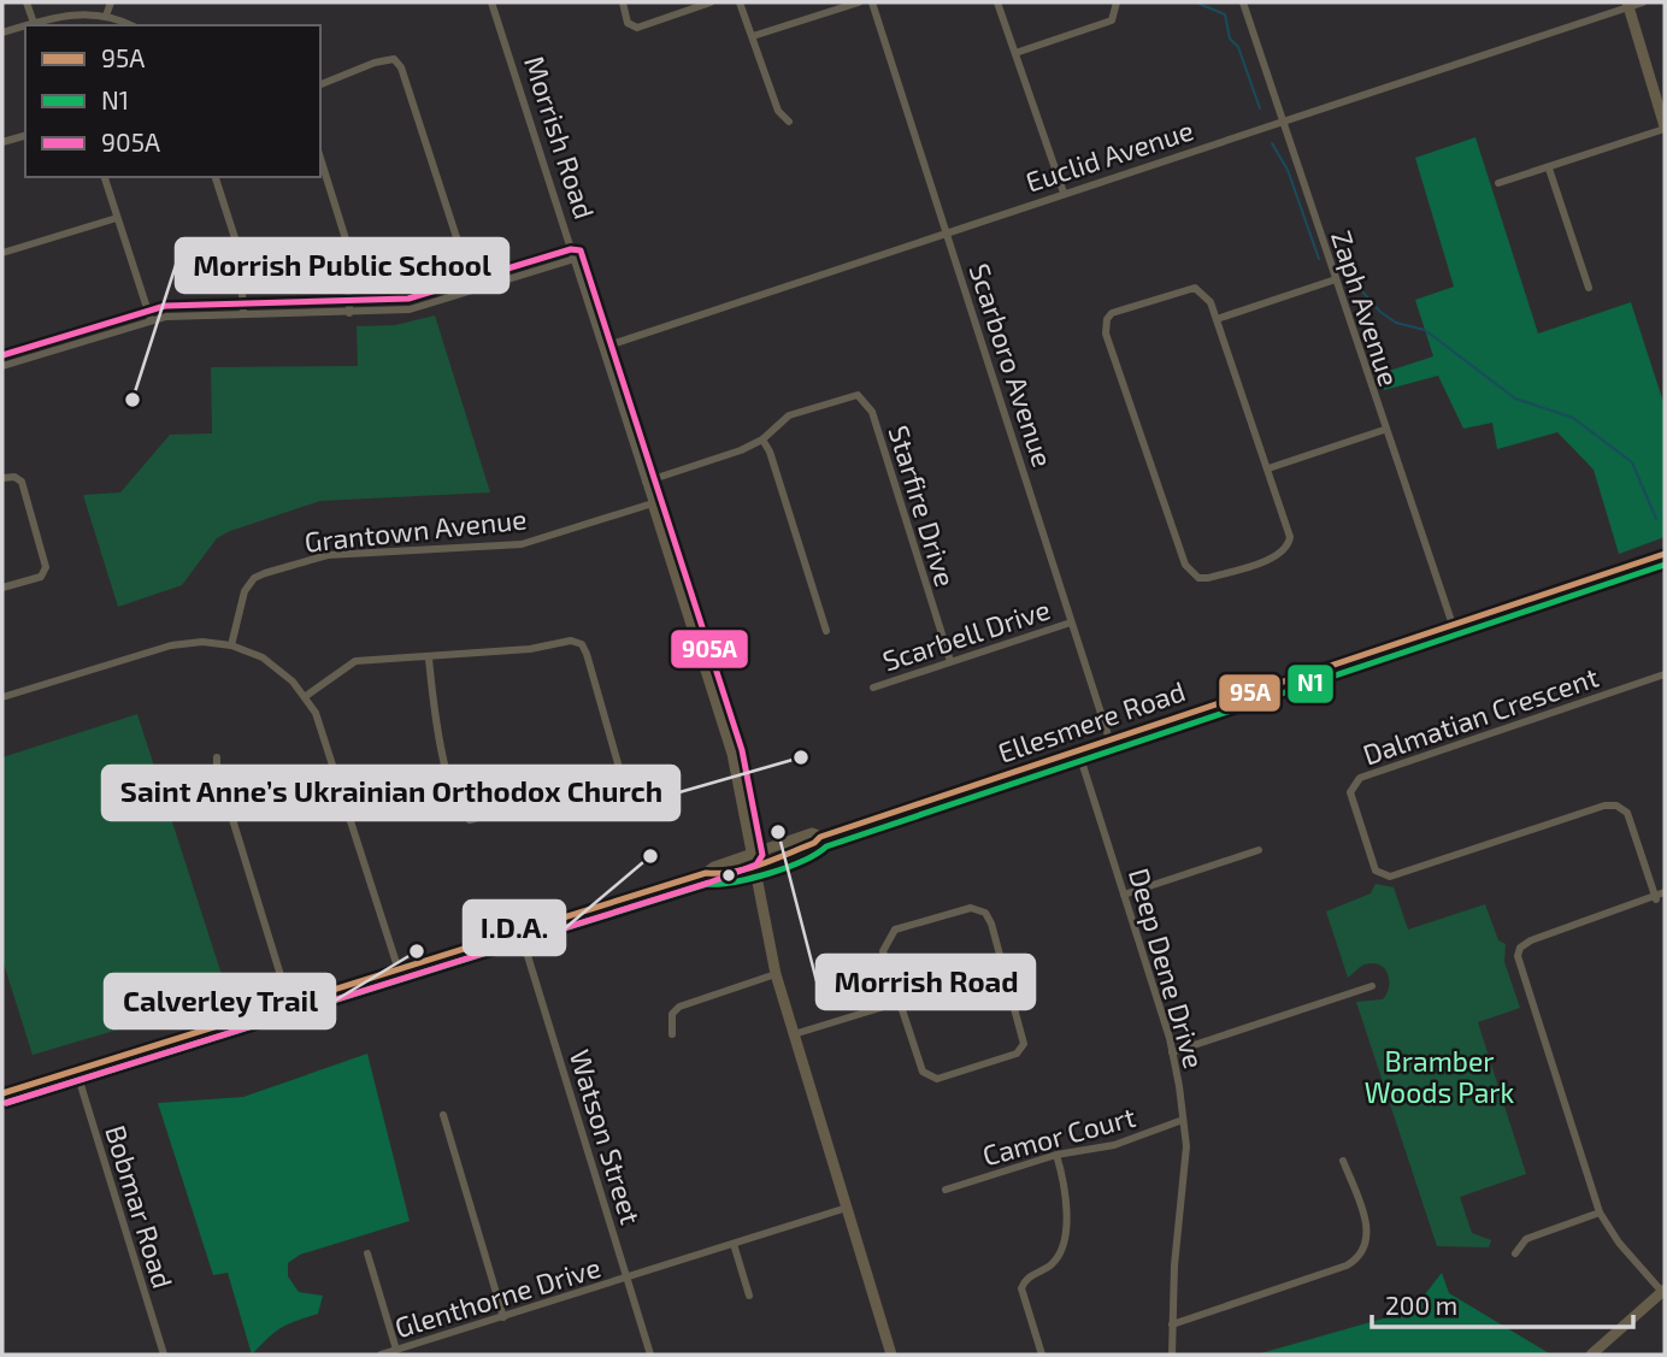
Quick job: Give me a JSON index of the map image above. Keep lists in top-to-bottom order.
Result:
{
  "streets": {
    "main road": ["Morrish Road", "Ellesmere Road"],
    "street": [
      "Euclid Avenue",
      "Zaph Avenue",
      "Scarboro Avenue",
      "Starfire Drive",
      "Grantown Avenue",
      "Scarbell Drive",
      "Dalmatian Crescent",
      "Deep Dene Drive",
      "Camor Court",
      "Watson Street",
      "Bobmar Road",
      "Glenthorne Drive"
    ]
  },
  "crossings": [
    ["Morrish Road", "Euclid Avenue"],
    ["Morrish Road", "Starfire Drive"],
    ["Morrish Road", "Grantown Avenue"],
    ["Morrish Road", "Ellesmere Road"],
    ["Morrish Road", "Glenthorne Drive"],
    ["Euclid Avenue", "Zaph Avenue"],
    ["Euclid Avenue", "Scarboro Avenue"],
    ["Zaph Avenue", "Ellesmere Road"],
    ["Scarboro Avenue", "Scarbell Drive"],
    ["Scarboro Avenue", "Ellesmere Road"],
    ["Starfire Drive", "Scarbell Drive"],
    ["Ellesmere Road", "Deep Dene Drive"],
    ["Ellesmere Road", "Watson Street"],
    ["Ellesmere Road", "Bobmar Road"],
    ["Deep Dene Drive", "Camor Court"],
    ["Watson Street", "Glenthorne Drive"]
  ],
  "parks": ["Bramber Woods Park"],
  "places": [
    "Morrish Public School",
    "Saint Anne’s Ukrainian Orthodox Church",
    "Morrish Road",
    "I.D.A.",
    "Calverley Trail"
  ],
  "lines": ["transit line 905A", "transit line 95A", "transit line N1"],
  "legend": ["95A", "N1", "905A"],
  "scale_bar": "200 m"
}
